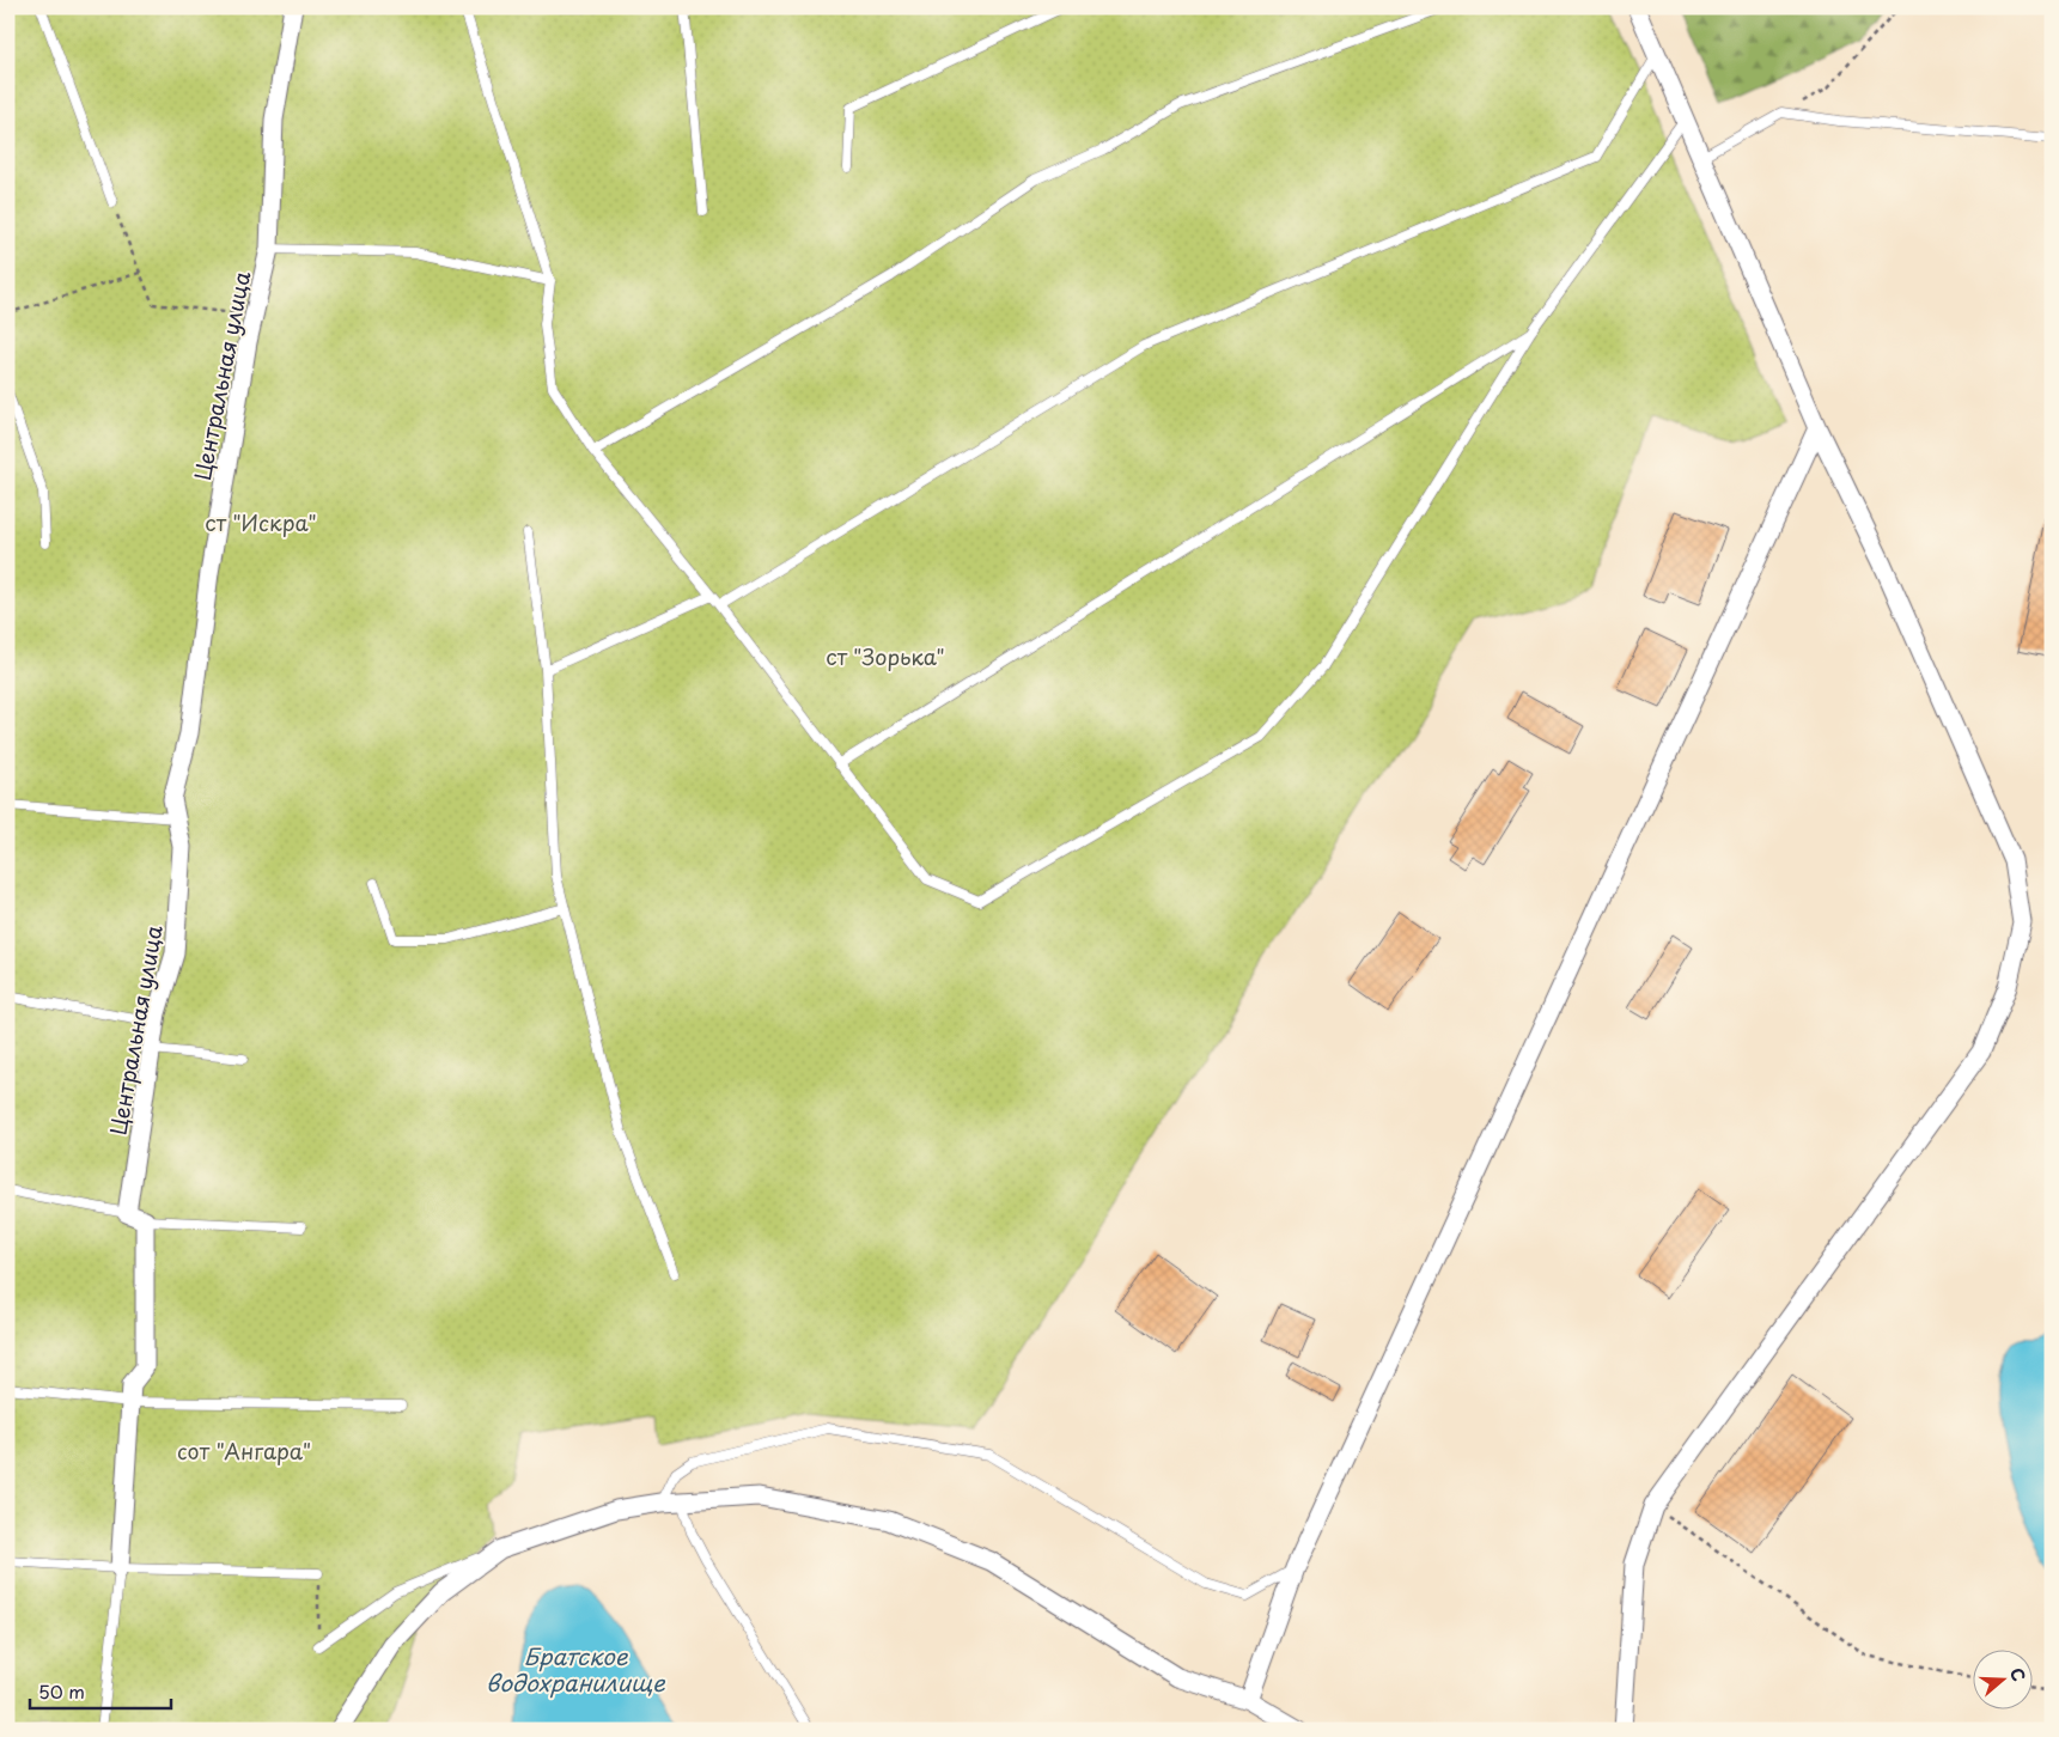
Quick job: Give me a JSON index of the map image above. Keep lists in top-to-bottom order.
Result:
{
  "streets": {
    "street": ["Центральная улица"]
  },
  "water": ["Братское водохранилище"],
  "parks": ["ст \"Искра\"", "ст \"Зорька\"", "сот \"Ангара\""],
  "scale_bar": "50 m",
  "north": "right"
}
